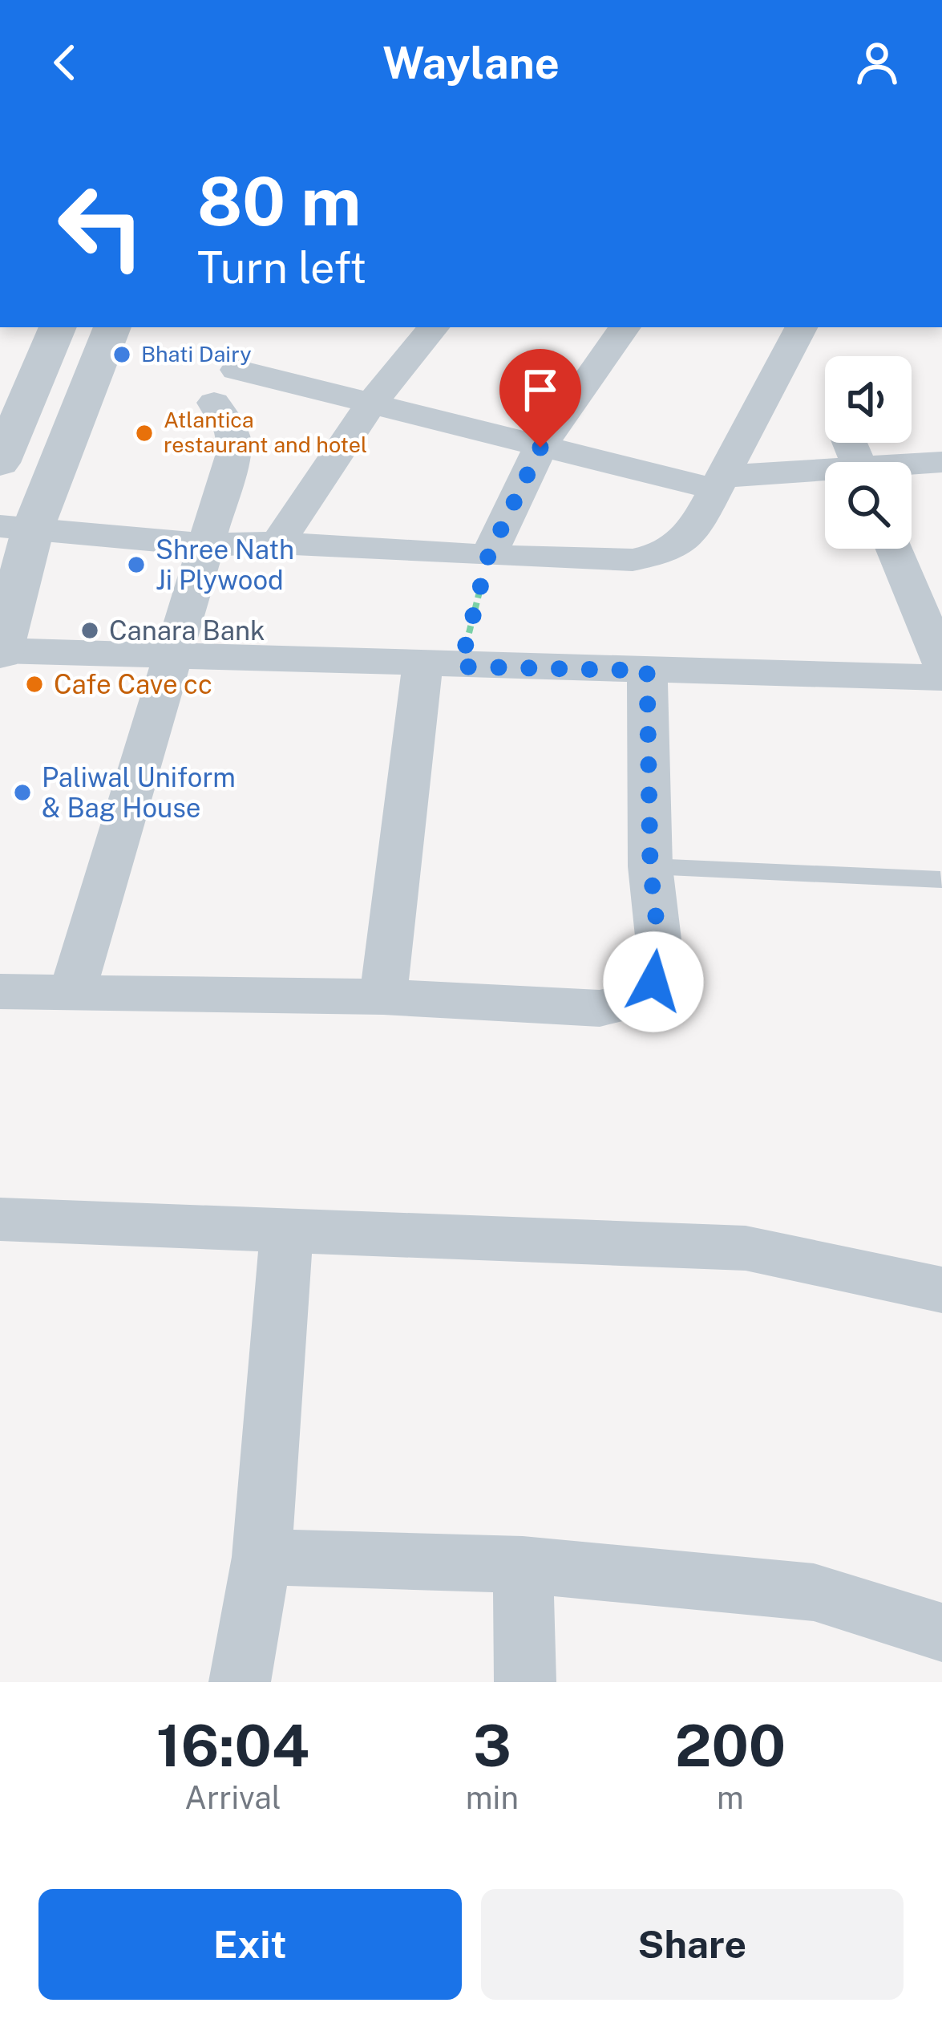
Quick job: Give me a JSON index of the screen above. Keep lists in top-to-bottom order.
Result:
{
  "places": [
    "Bhati Dairy",
    "Atlantica restaurant and hotel",
    "Shree Nath Ji Plywood",
    "Canara Bank",
    "Cafe Cave cc",
    "Paliwal Uniform & Bag House"
  ],
  "page": {
    "header": "Waylane",
    "turn": ["80 m", "Turn left"],
    "eta": [
      "16:04",
      "Arrival",
      "3",
      "min",
      "200",
      "m"
    ],
    "buttons": ["Exit", "Share"]
  }
}
